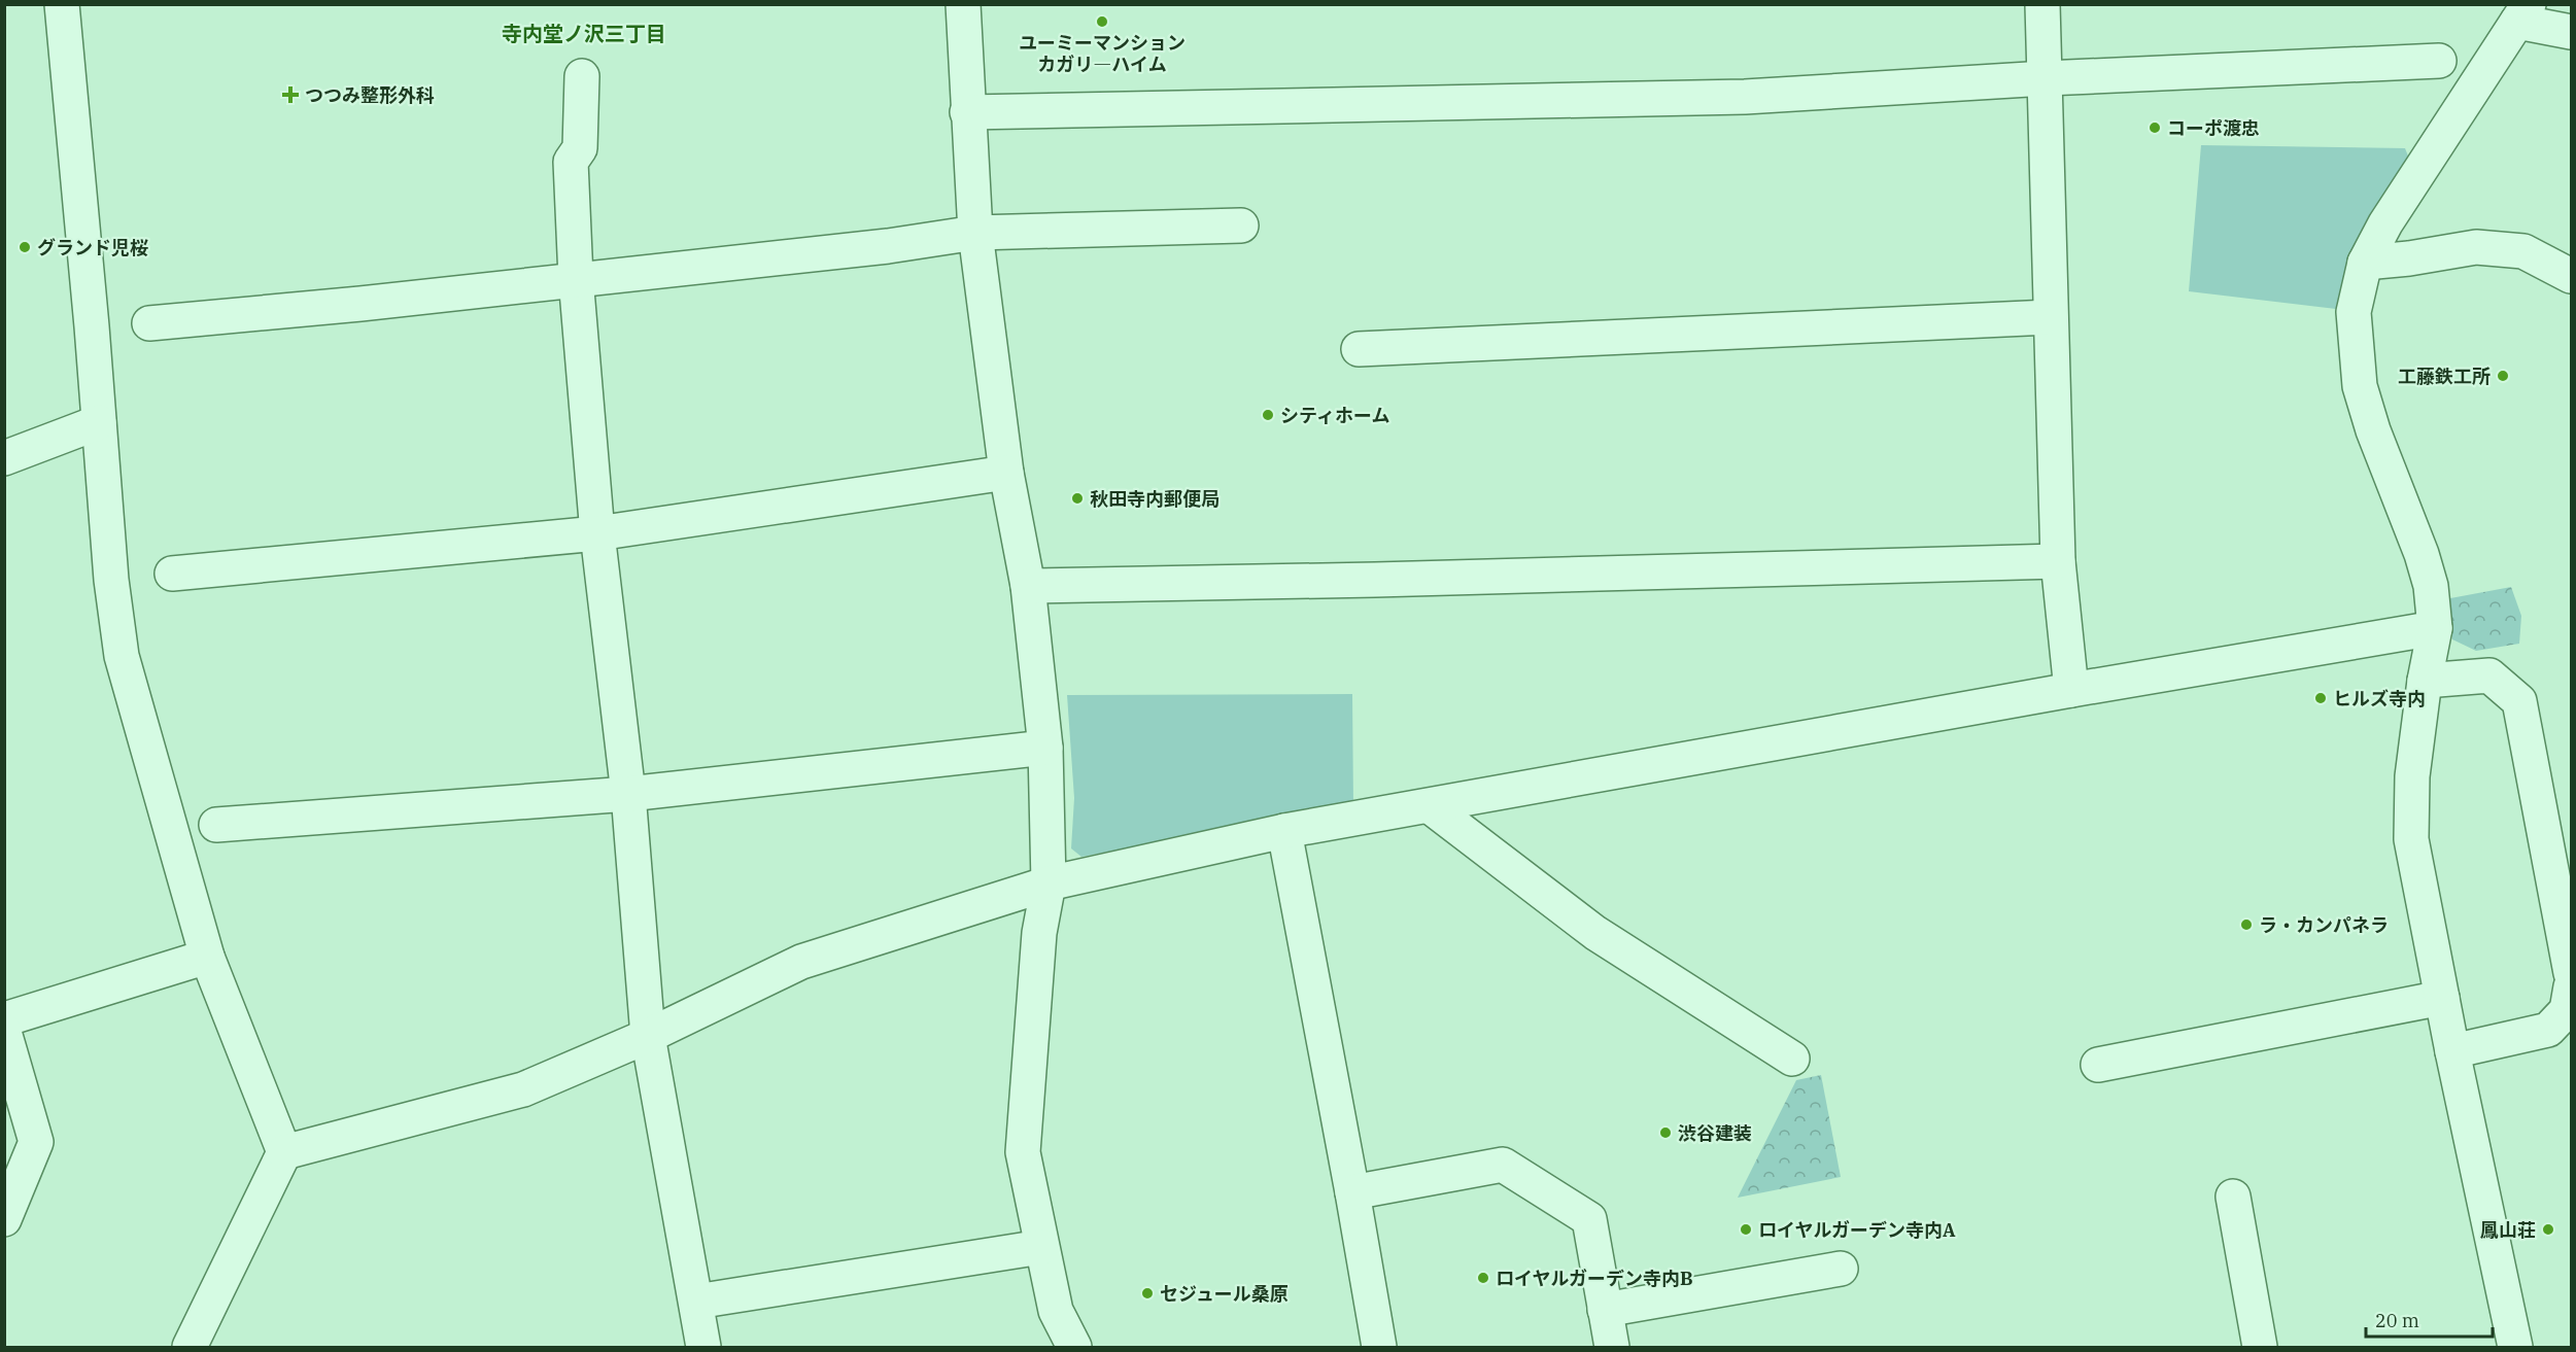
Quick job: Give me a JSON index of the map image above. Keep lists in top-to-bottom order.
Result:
{
  "districts": ["寺内堂ノ沢三丁目"],
  "places": {
    "other": [
      "ユーミーマンション カガリ―ハイム",
      "コーポ渡忠",
      "グランド児桜",
      "工藤鉄工所",
      "シティホーム",
      "秋田寺内郵便局",
      "ヒルズ寺内",
      "ラ・カンパネラ",
      "渋谷建装",
      "ロイヤルガーデン寺内A",
      "鳳山荘",
      "ロイヤルガーデン寺内B",
      "セジュール桑原"
    ],
    "health": ["つつみ整形外科"]
  },
  "scale_bar": "20 m"
}
